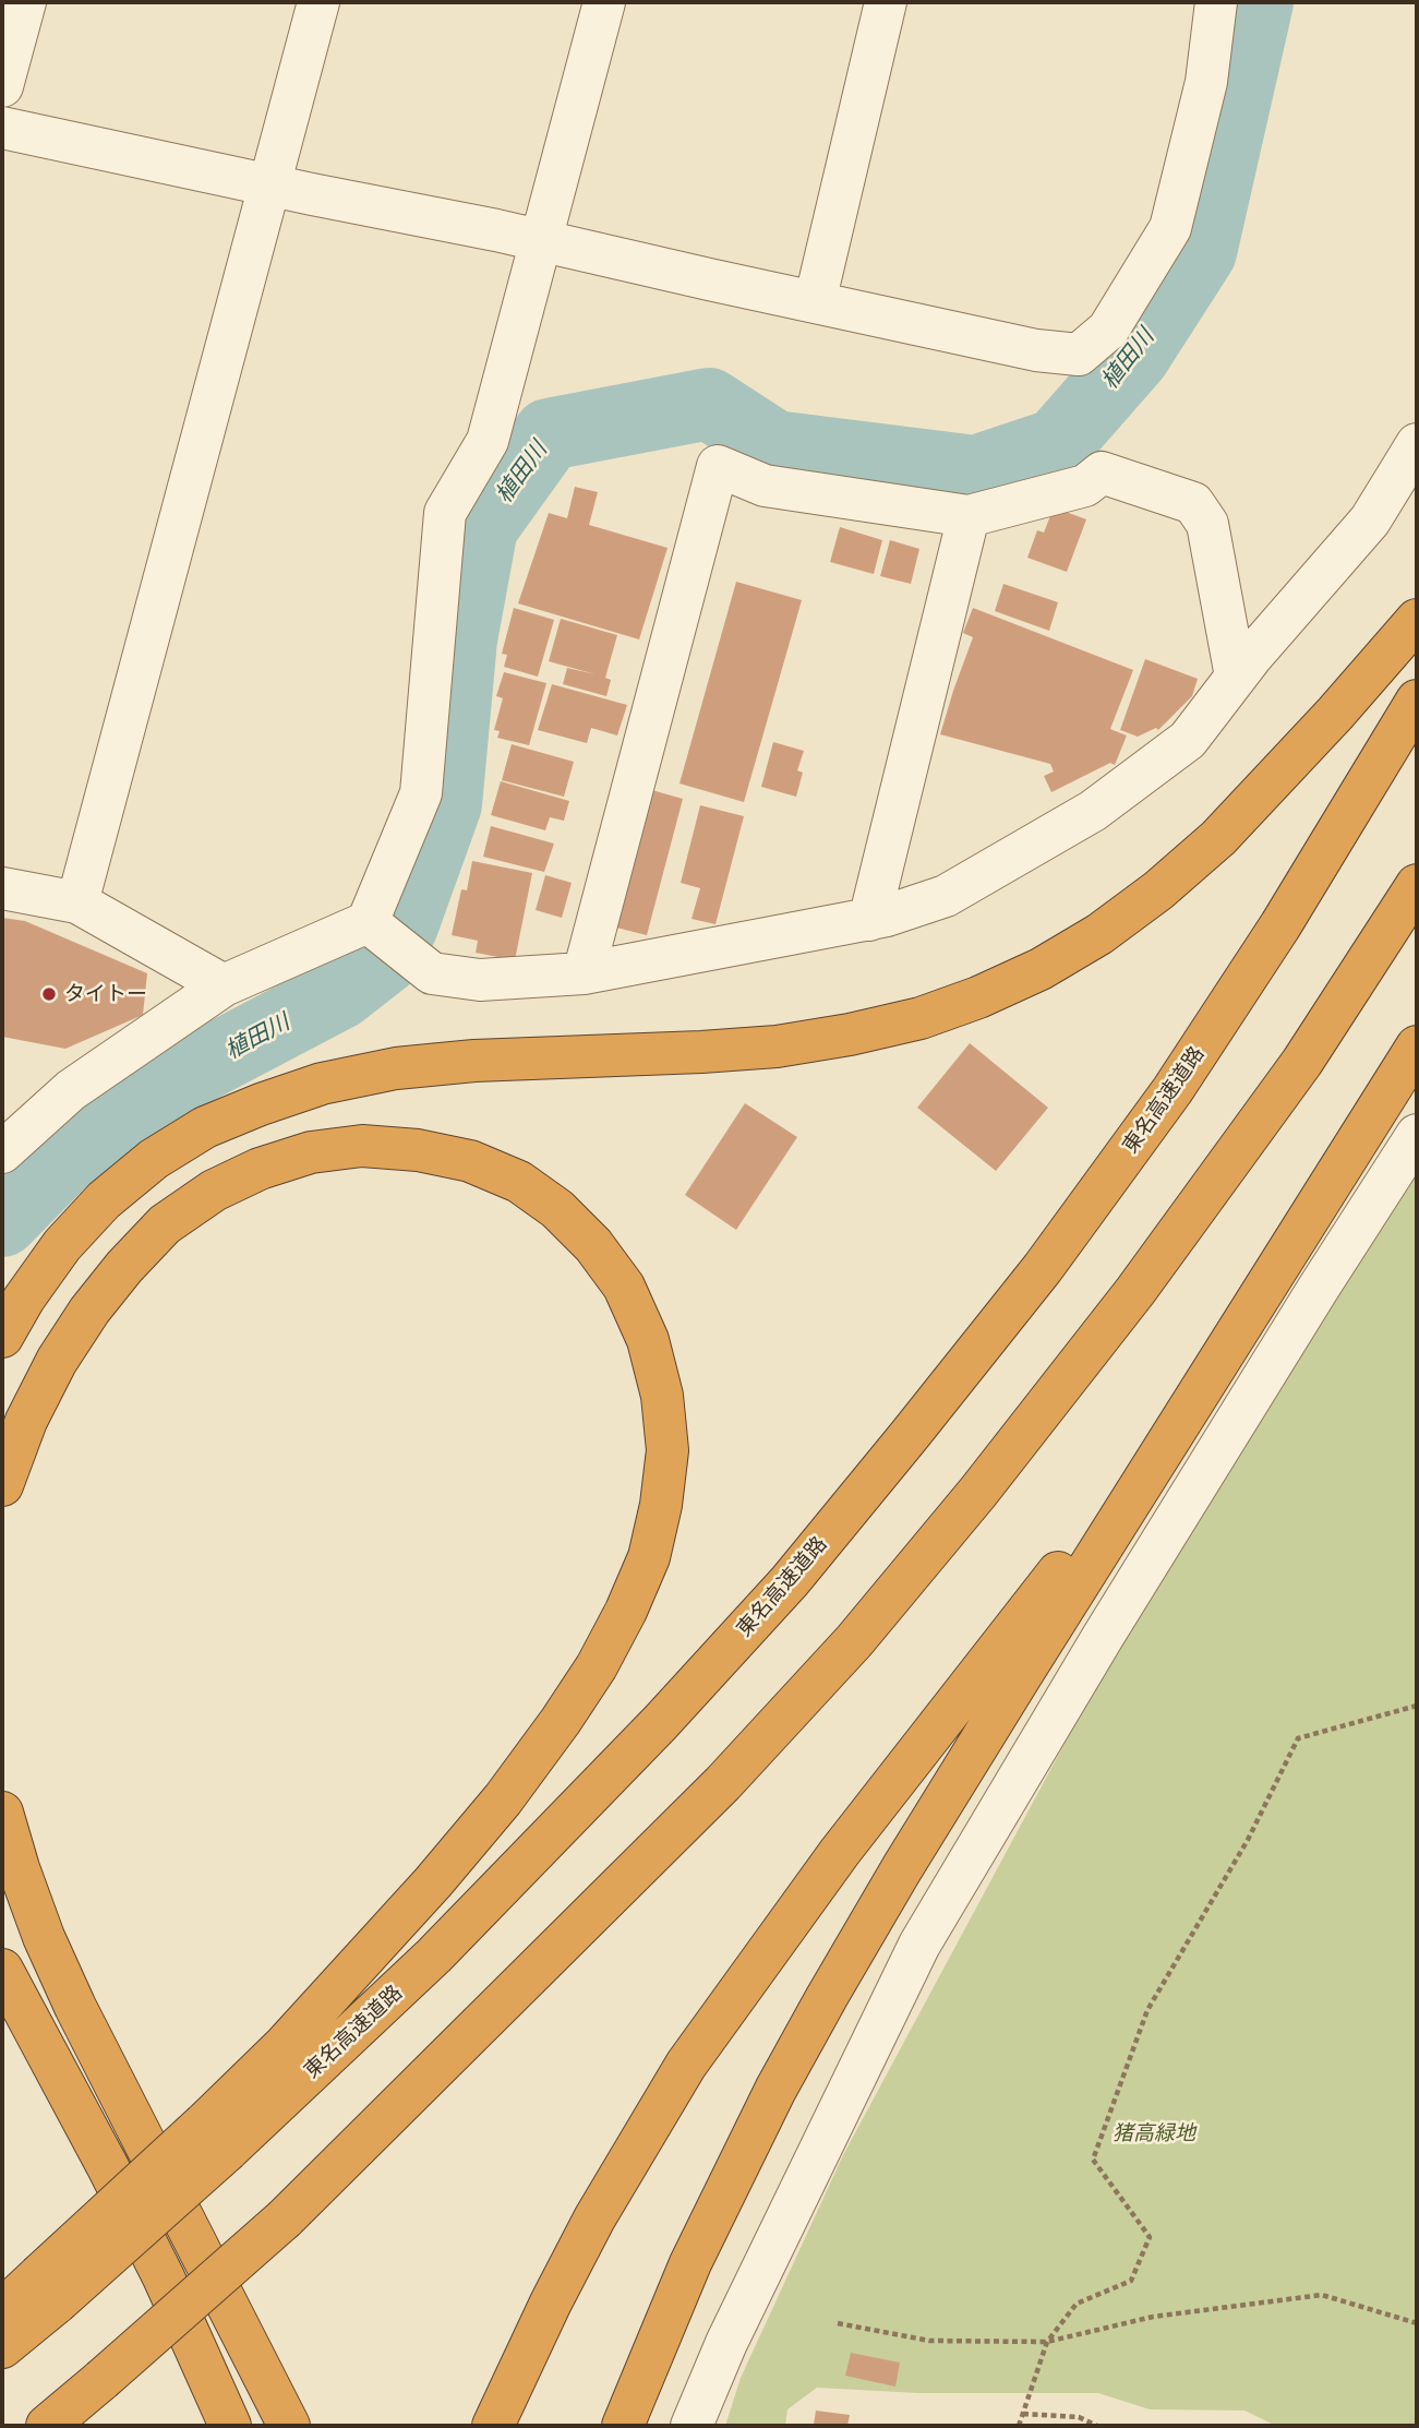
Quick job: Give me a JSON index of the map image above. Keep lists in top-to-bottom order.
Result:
{
  "streets": {
    "highway": ["東名高速道路"]
  },
  "water": ["植田川"],
  "parks": ["猪高緑地"],
  "places": ["タイトー"]
}
